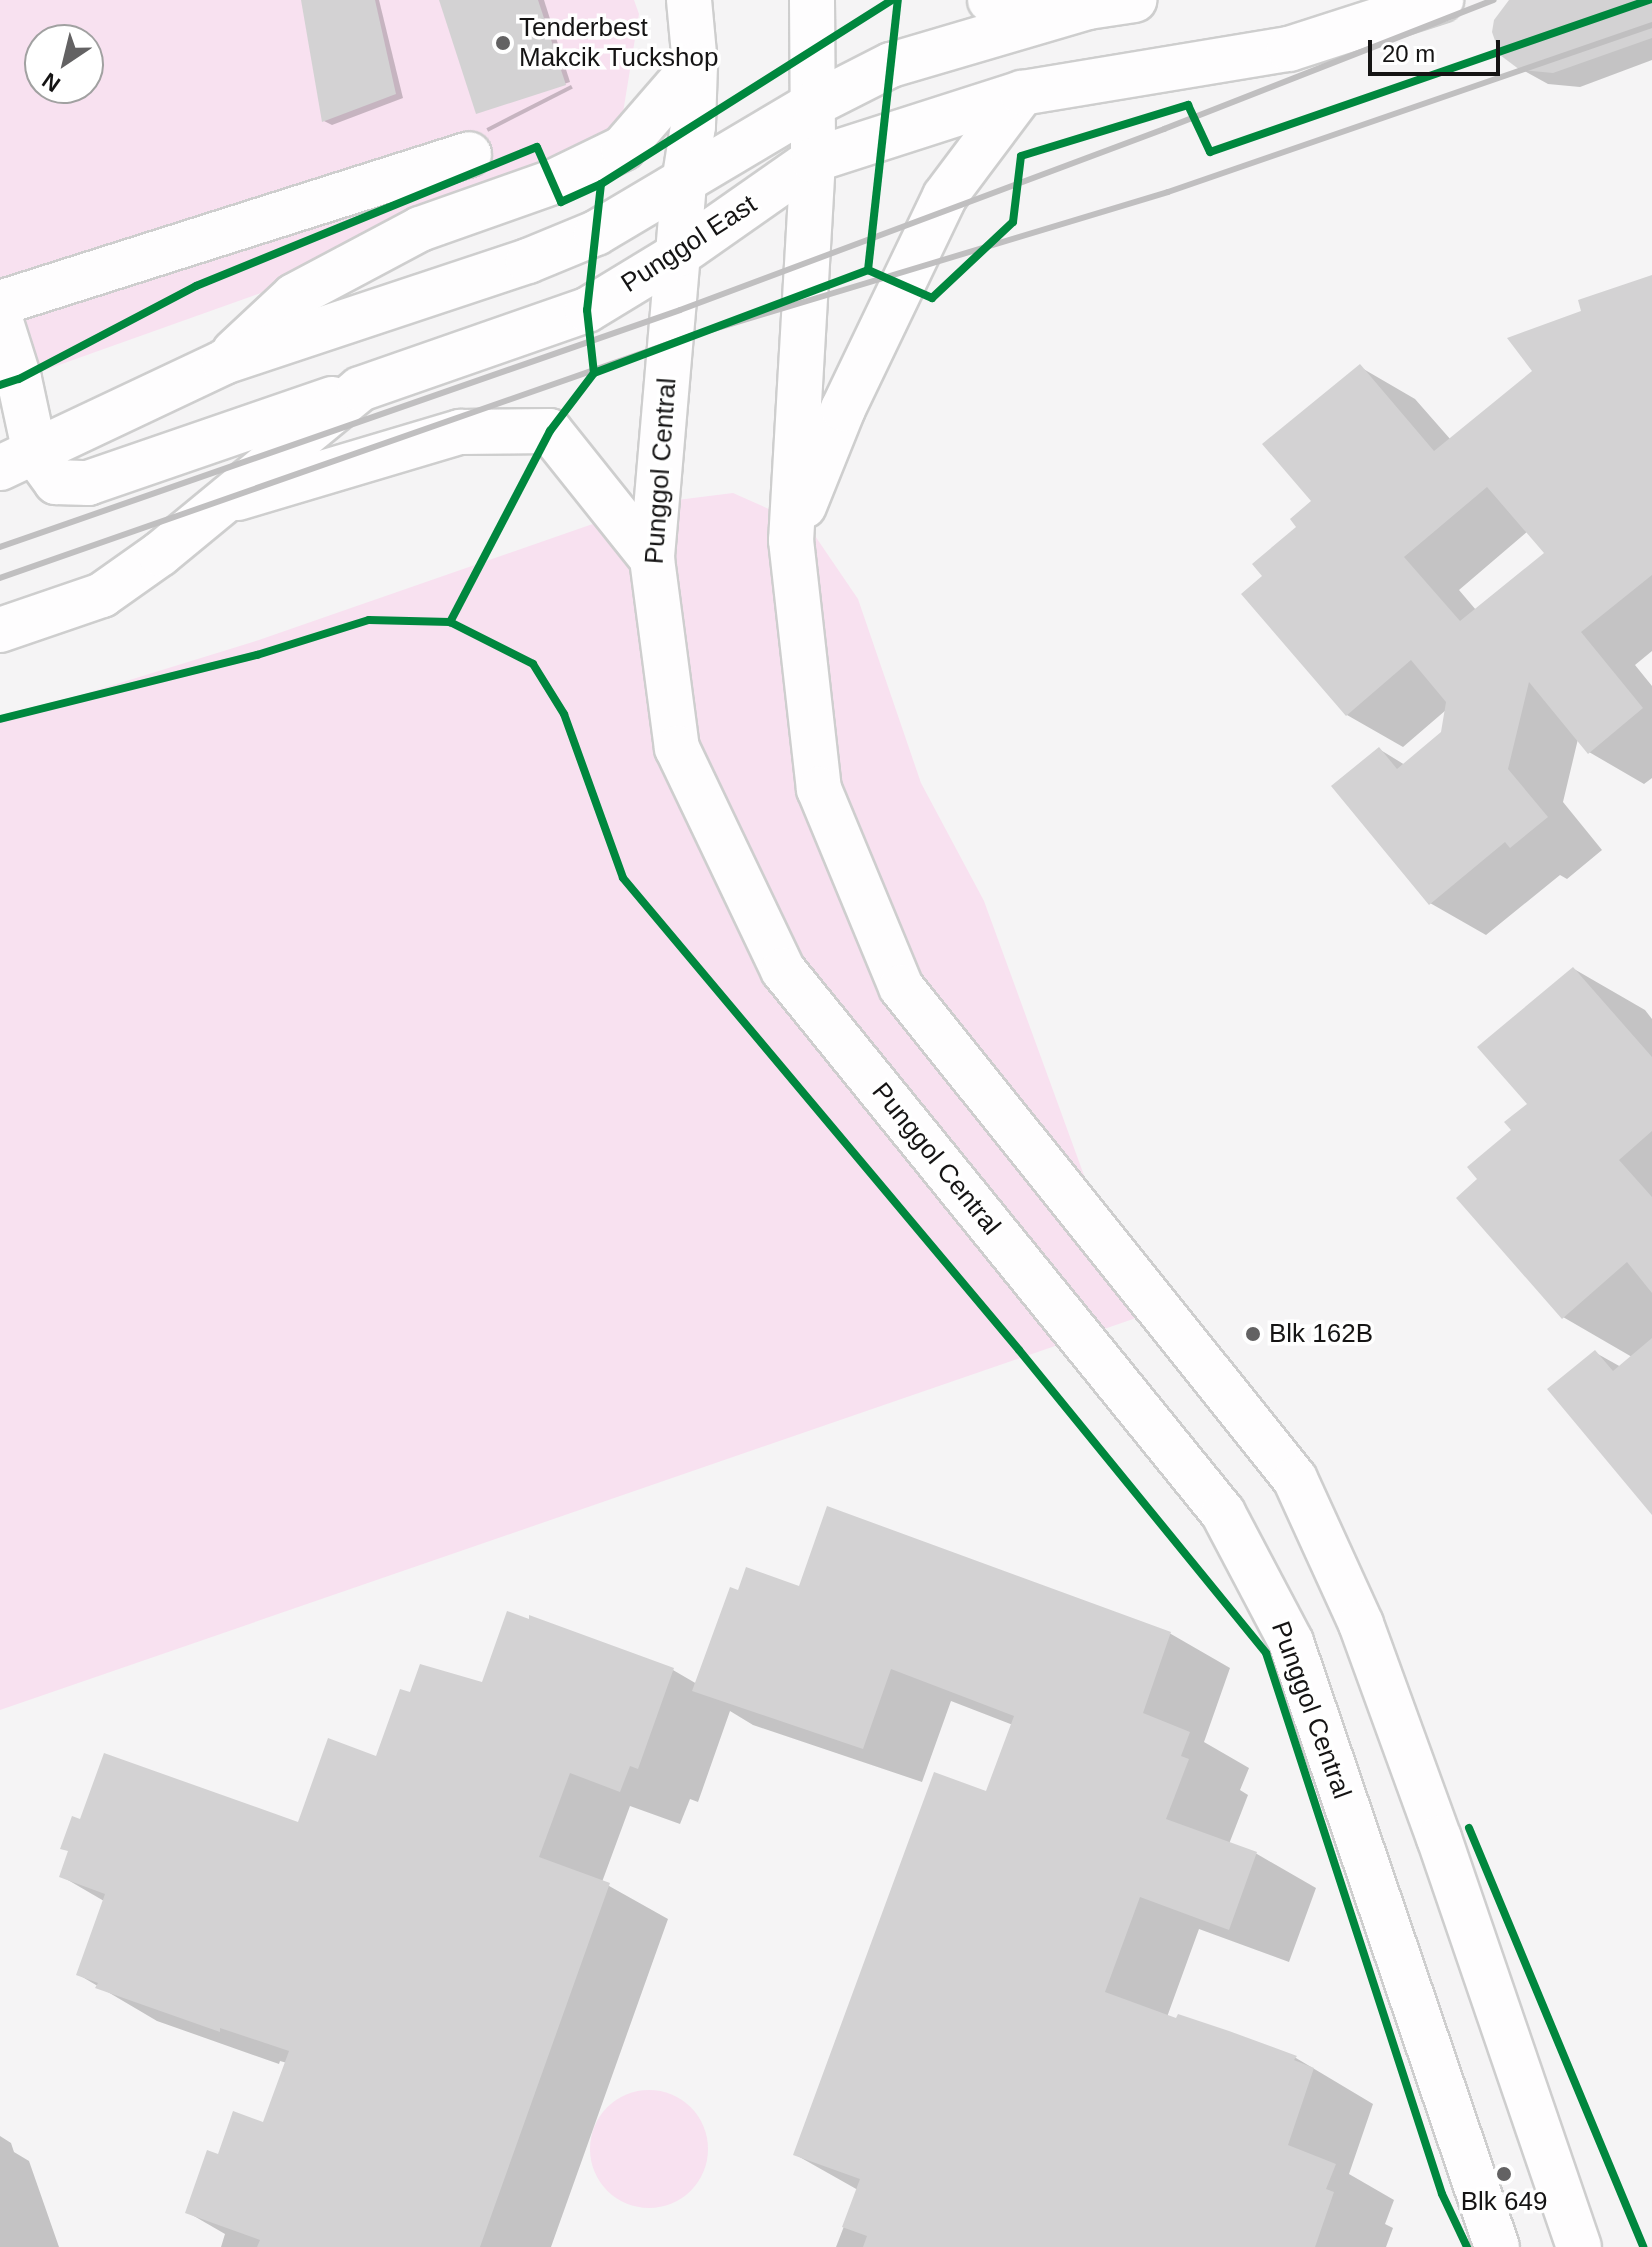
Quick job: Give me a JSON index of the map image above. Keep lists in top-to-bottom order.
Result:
{
  "streets": {
    "main road": ["Punggol East", "Punggol Central"]
  },
  "crossings": [
    ["Punggol East", "Punggol Central"]
  ],
  "places": ["Tenderbest Makcik Tuckshop", "Blk 162B", "Blk 649"],
  "scale_bar": "20 m",
  "north": "bottom left"
}
